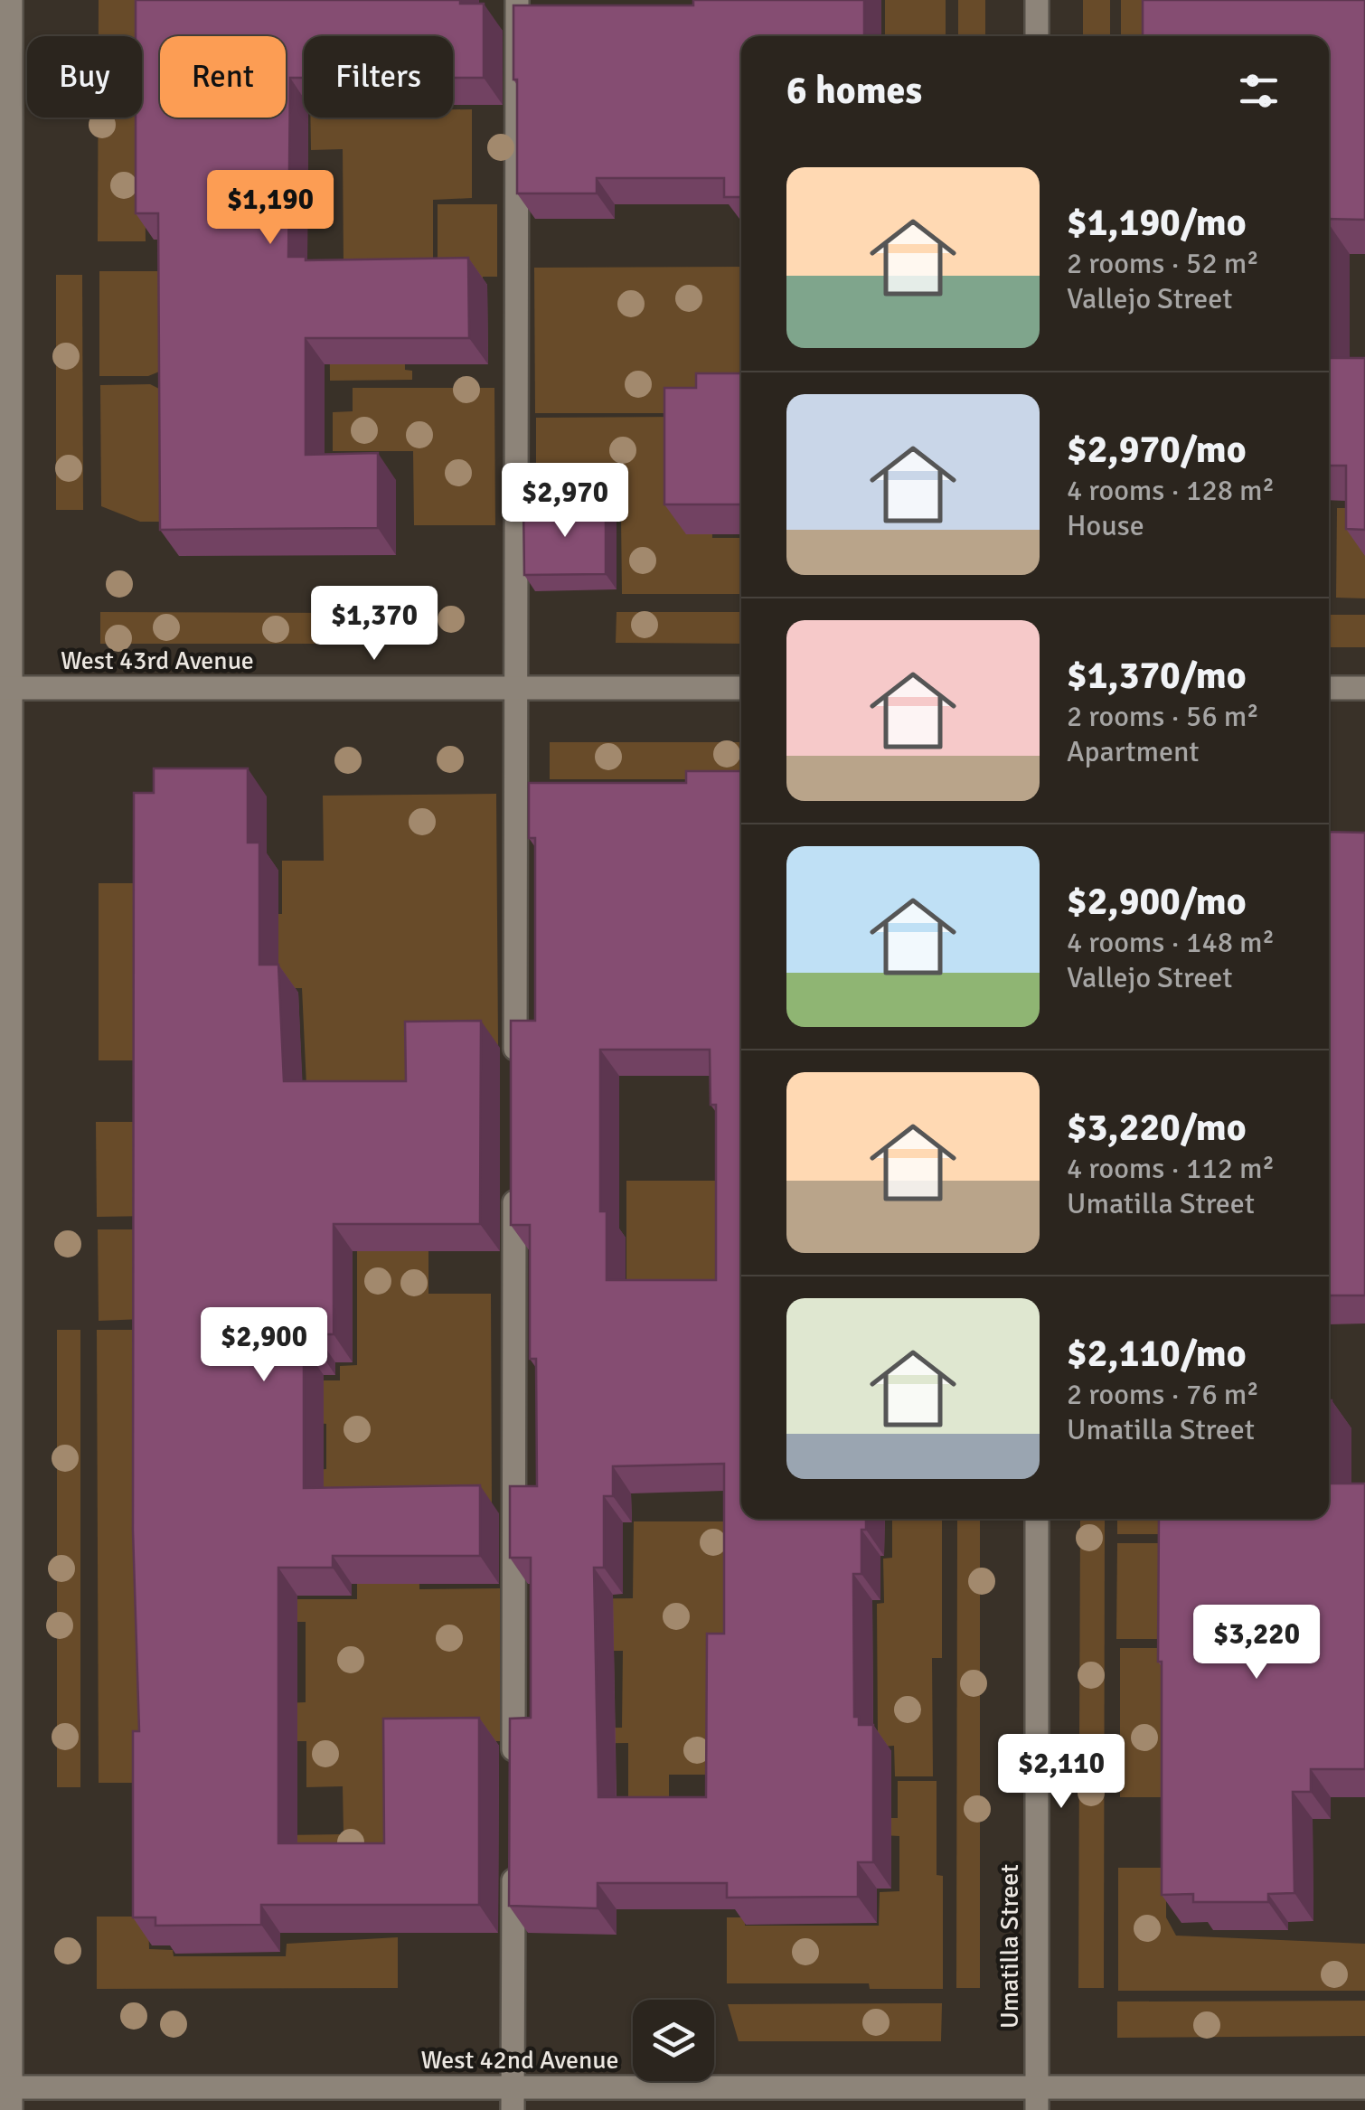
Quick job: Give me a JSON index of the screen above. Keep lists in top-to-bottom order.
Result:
{
  "streets": {
    "street": ["West 43rd Avenue", "Umatilla Street", "West 42nd Avenue"]
  },
  "crossings": [
    ["Umatilla Street", "West 42nd Avenue"]
  ],
  "page": {
    "chip": ["Buy", "Rent", "Filters"],
    "heading": "6 homes",
    "list": [
      {
        "name": "$1,190/mo",
        "note": "2 rooms · 52 m² · Vallejo Street"
      },
      {
        "name": "$2,970/mo",
        "note": "4 rooms · 128 m² · House"
      },
      {
        "name": "$1,370/mo",
        "note": "2 rooms · 56 m² · Apartment"
      },
      {
        "name": "$2,900/mo",
        "note": "4 rooms · 148 m² · Vallejo Street"
      },
      {
        "name": "$3,220/mo",
        "note": "4 rooms · 112 m² · Umatilla Street"
      },
      {
        "name": "$2,110/mo",
        "note": "2 rooms · 76 m² · Umatilla Street"
      }
    ],
    "price": [
      "$1,190",
      "$2,970",
      "$1,370",
      "$2,900",
      "$3,220",
      "$2,110"
    ]
  }
}
